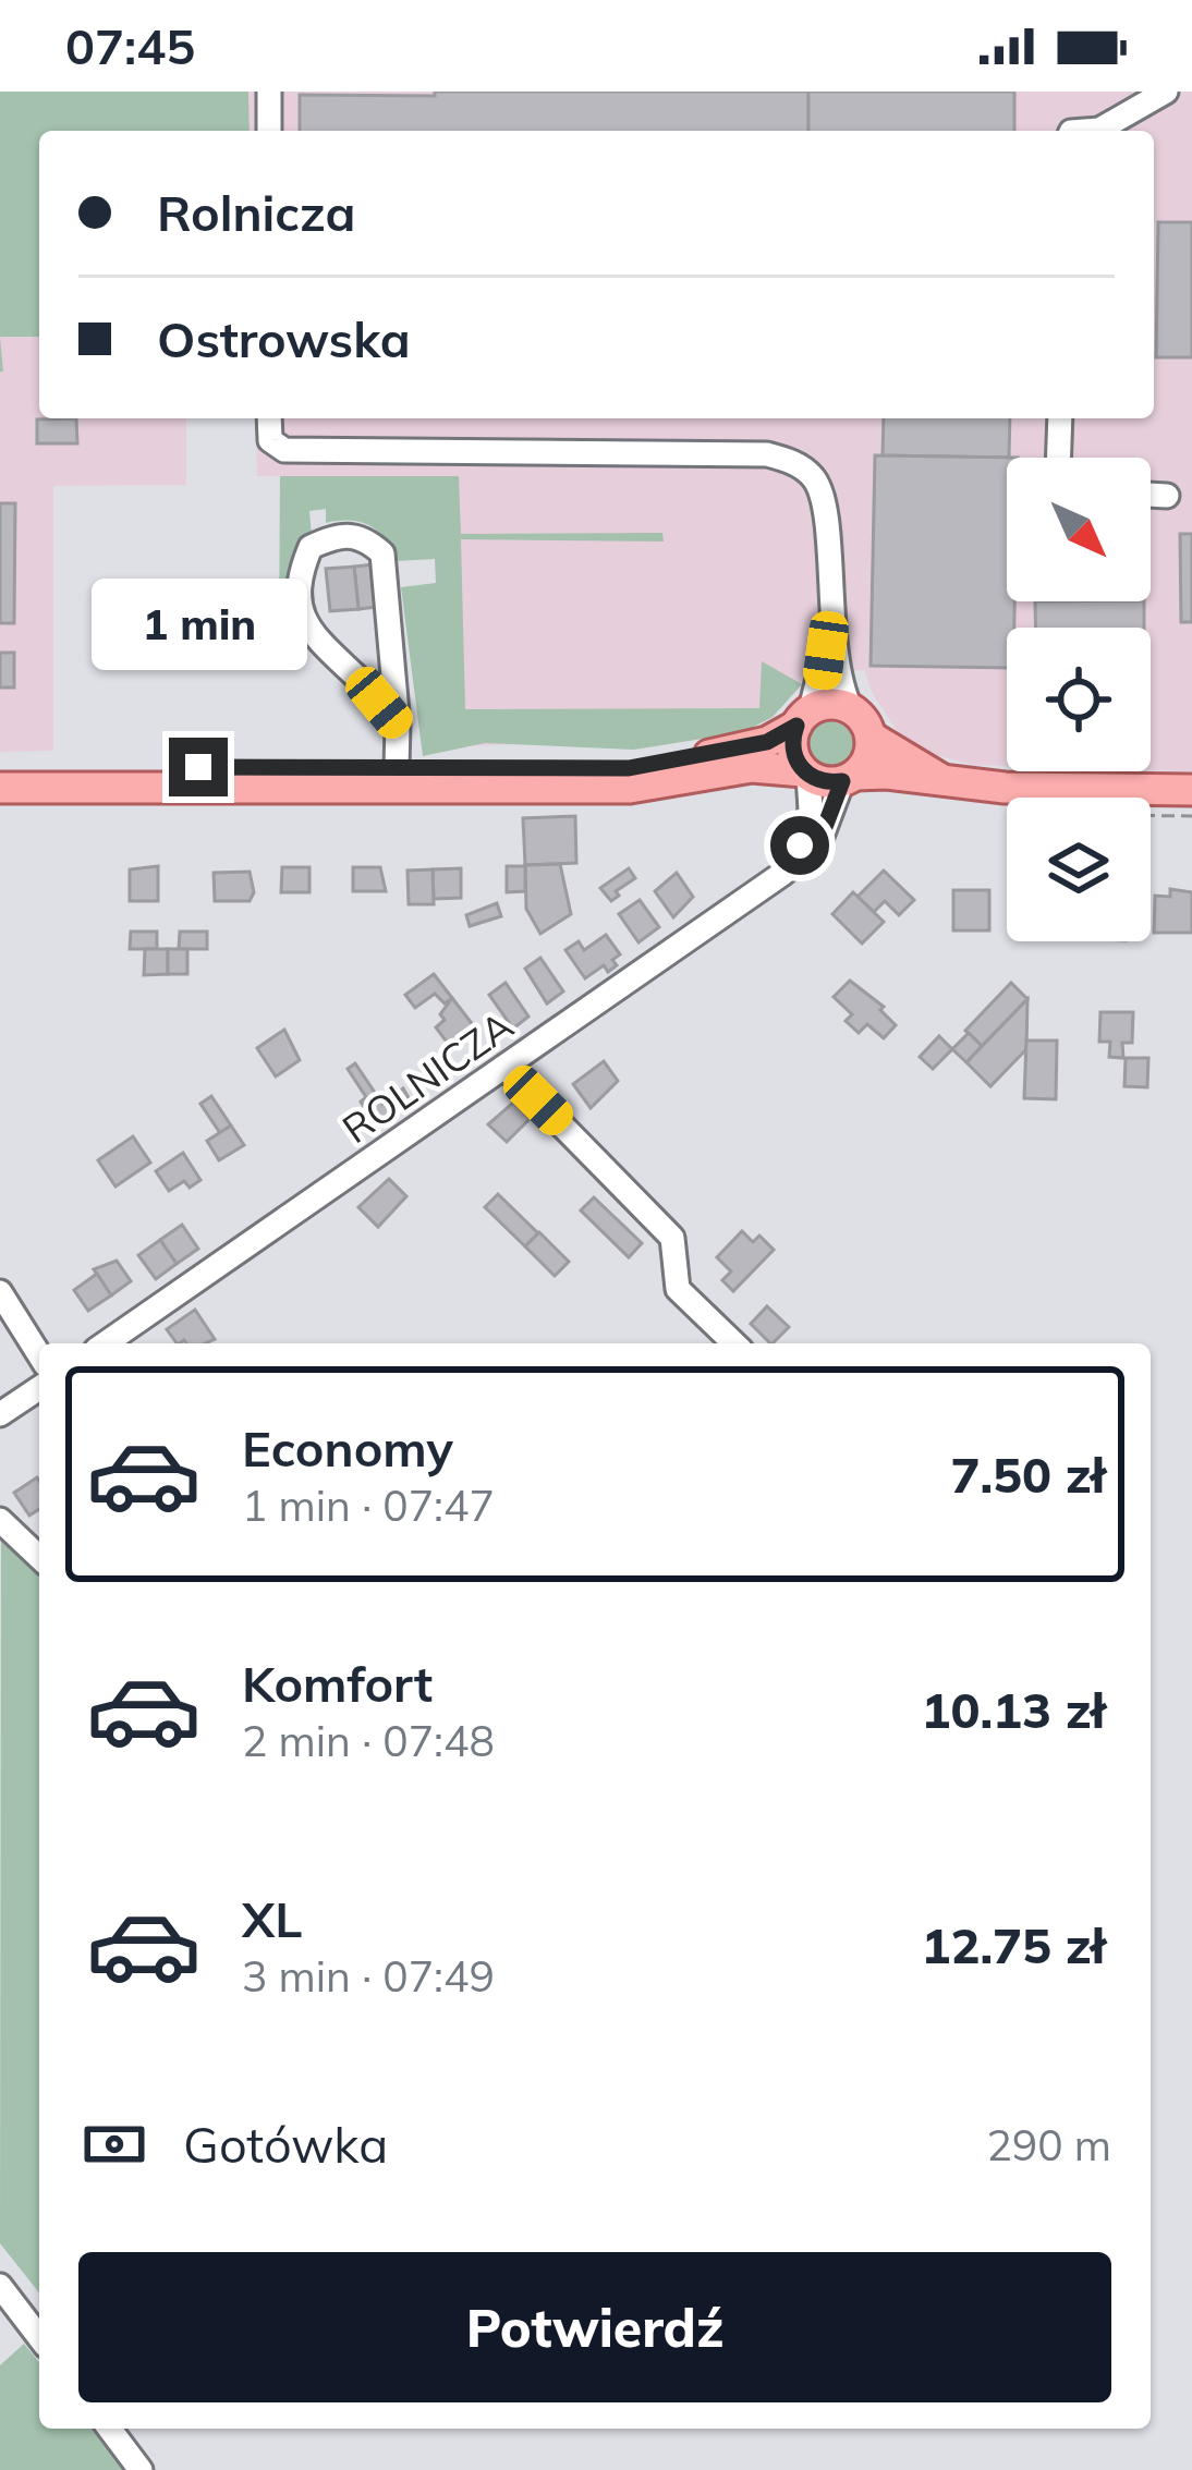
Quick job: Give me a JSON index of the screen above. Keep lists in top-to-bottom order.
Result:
{
  "streets": {
    "street": ["ROLNICZA"]
  },
  "north": "bottom right",
  "page": {
    "status": "07:45",
    "banner": ["Rolnicza", "Ostrowska"],
    "bubble": "1 min",
    "list": [
      {
        "name": "Economy",
        "note": "1 min · 07:47",
        "value": "7.50 zł"
      },
      {
        "name": "Komfort",
        "note": "2 min · 07:48",
        "value": "10.13 zł"
      },
      {
        "name": "XL",
        "note": "3 min · 07:49",
        "value": "12.75 zł"
      }
    ],
    "pay": ["Gotówka", "290 m"],
    "buttons": "Potwierdź"
  }
}
